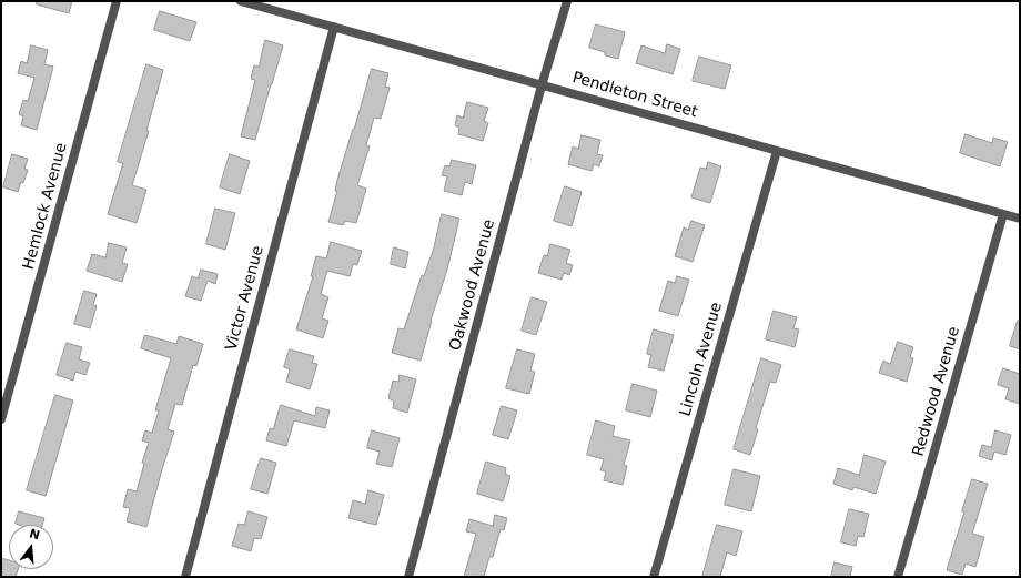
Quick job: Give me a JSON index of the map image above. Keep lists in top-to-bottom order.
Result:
{
  "streets": {
    "street": [
      "Pendleton Street",
      "Hemlock Avenue",
      "Oakwood Avenue",
      "Victor Avenue",
      "Lincoln Avenue",
      "Redwood Avenue"
    ]
  },
  "crossings": [
    ["Pendleton Street", "Oakwood Avenue"],
    ["Pendleton Street", "Victor Avenue"],
    ["Pendleton Street", "Lincoln Avenue"],
    ["Pendleton Street", "Redwood Avenue"]
  ],
  "north": "top"
}
